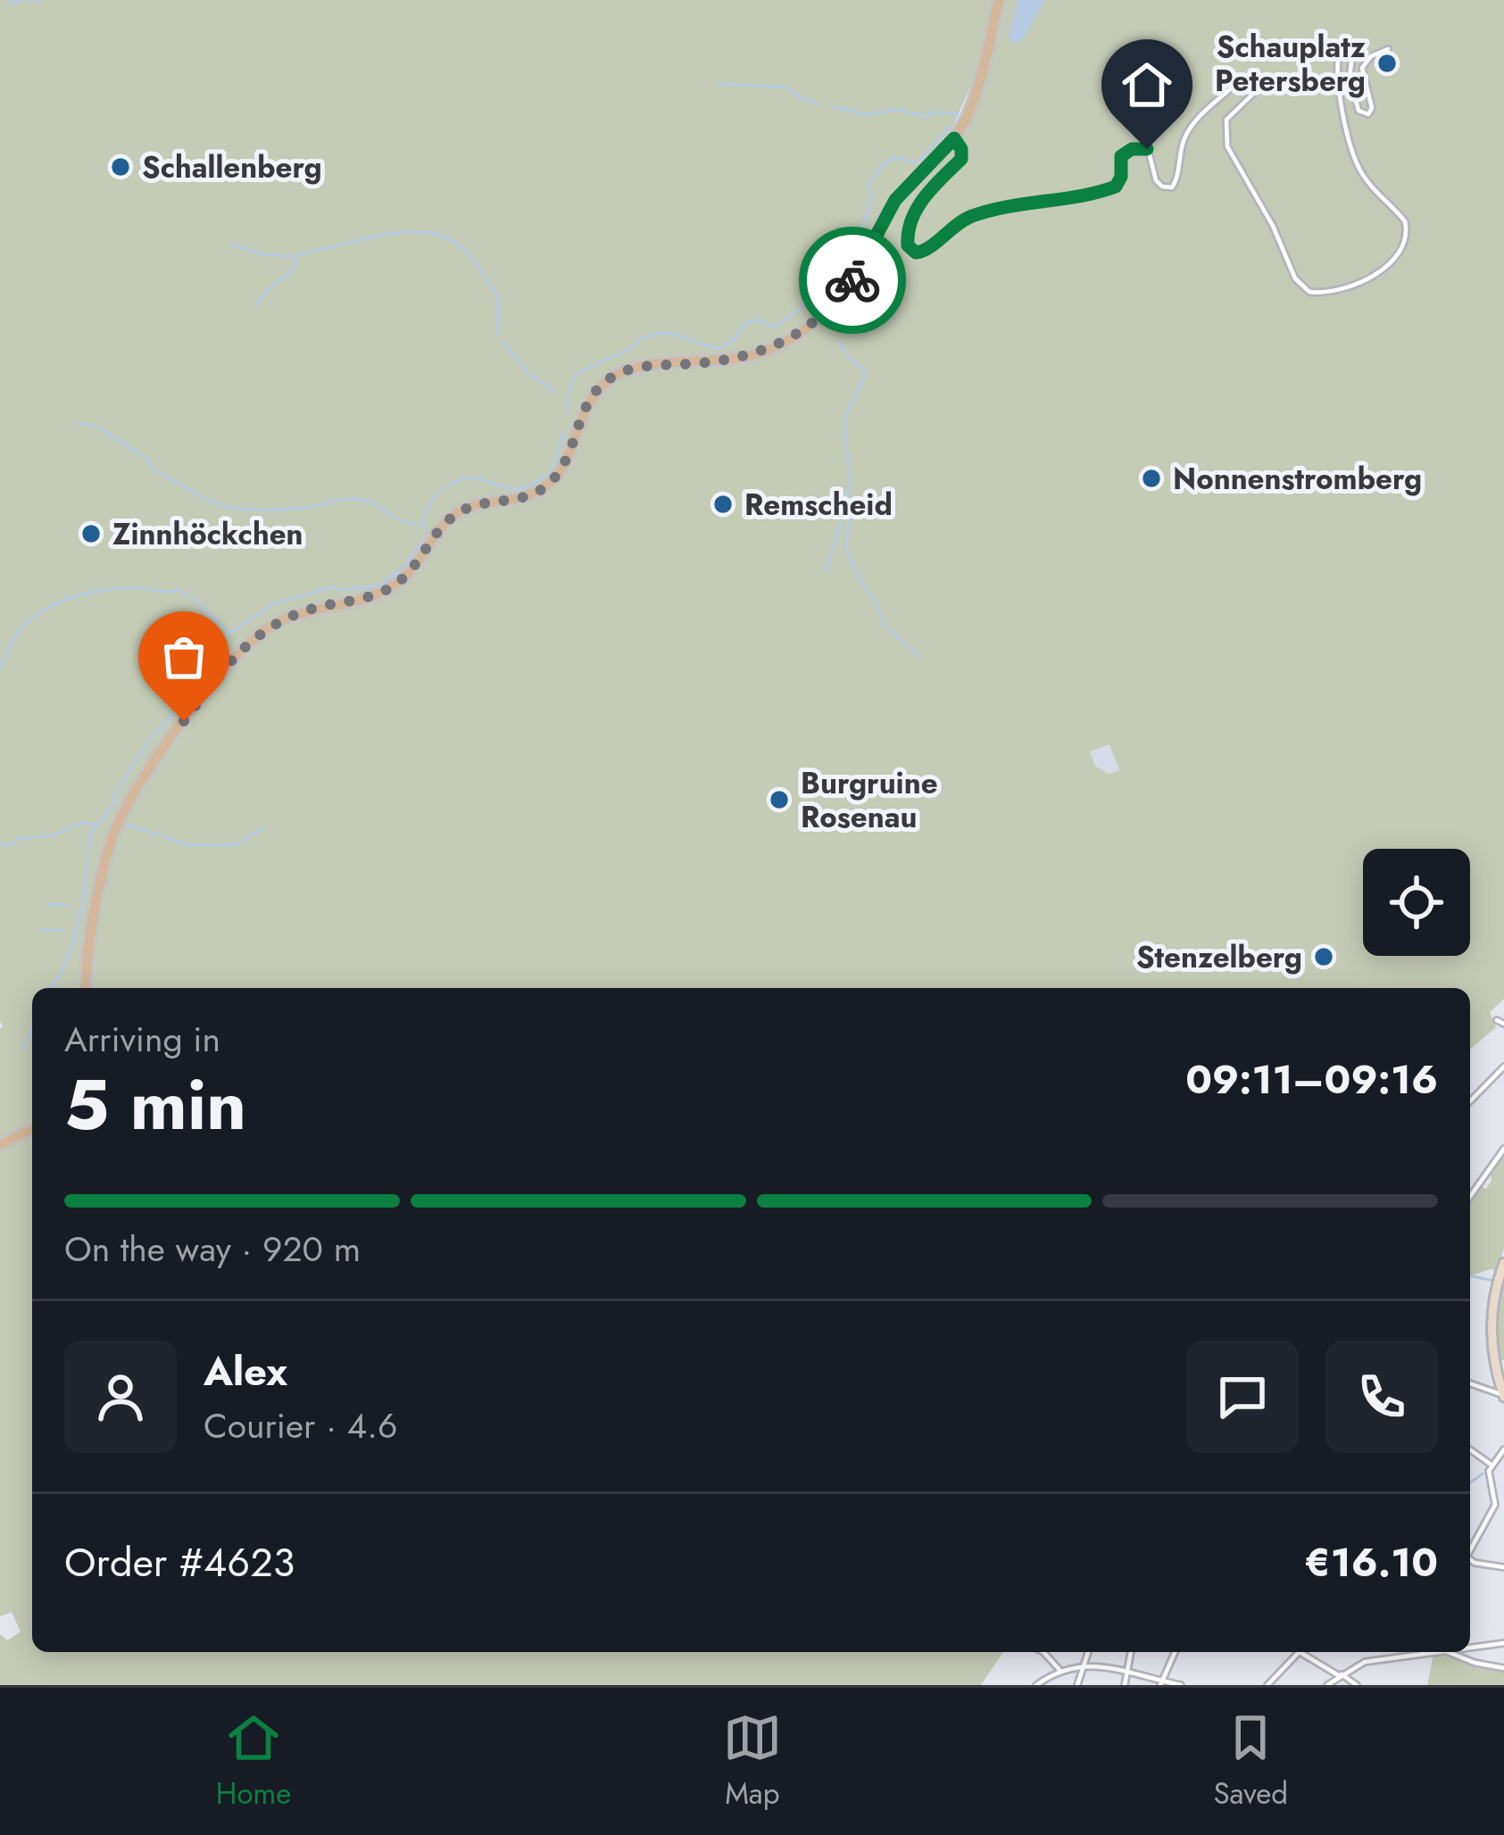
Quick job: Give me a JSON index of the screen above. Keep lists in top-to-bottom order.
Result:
{
  "places": [
    "Schauplatz Petersberg",
    "Schallenberg",
    "Nonnenstromberg",
    "Remscheid",
    "Zinnhöckchen",
    "Burgruine Rosenau",
    "Stenzelberg"
  ],
  "page": {
    "heading": ["5 min", "Arriving in", "09:11–09:16"],
    "panel": [
      "Alex",
      "Courier · 4.6",
      "Order #4623",
      "€16.10"
    ],
    "bar": "On the way · 920 m",
    "tabs": ["Home", "Map", "Saved"]
  }
}
